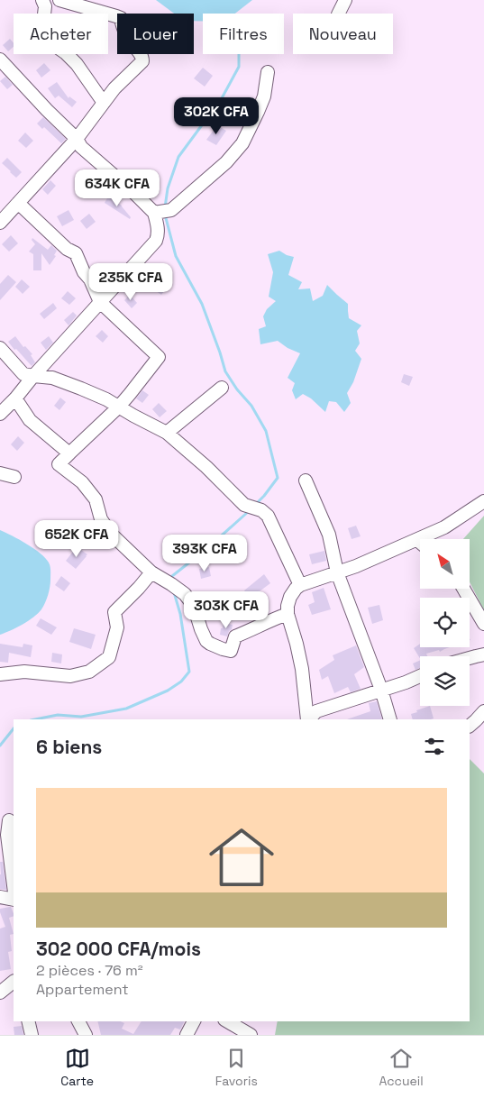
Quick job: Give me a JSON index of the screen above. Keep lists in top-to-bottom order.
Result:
{
  "north": "top left",
  "page": {
    "chip": [
      "Acheter",
      "Louer",
      "Filtres",
      "Nouveau"
    ],
    "price": [
      "302K CFA",
      "634K CFA",
      "235K CFA",
      "652K CFA",
      "393K CFA",
      "303K CFA"
    ],
    "heading": "6 biens",
    "list": [
      {
        "name": "302 000 CFA/mois",
        "note": "2 pièces · 76 m² · Appartement"
      }
    ],
    "tabs": ["Carte", "Favoris", "Accueil"]
  }
}
